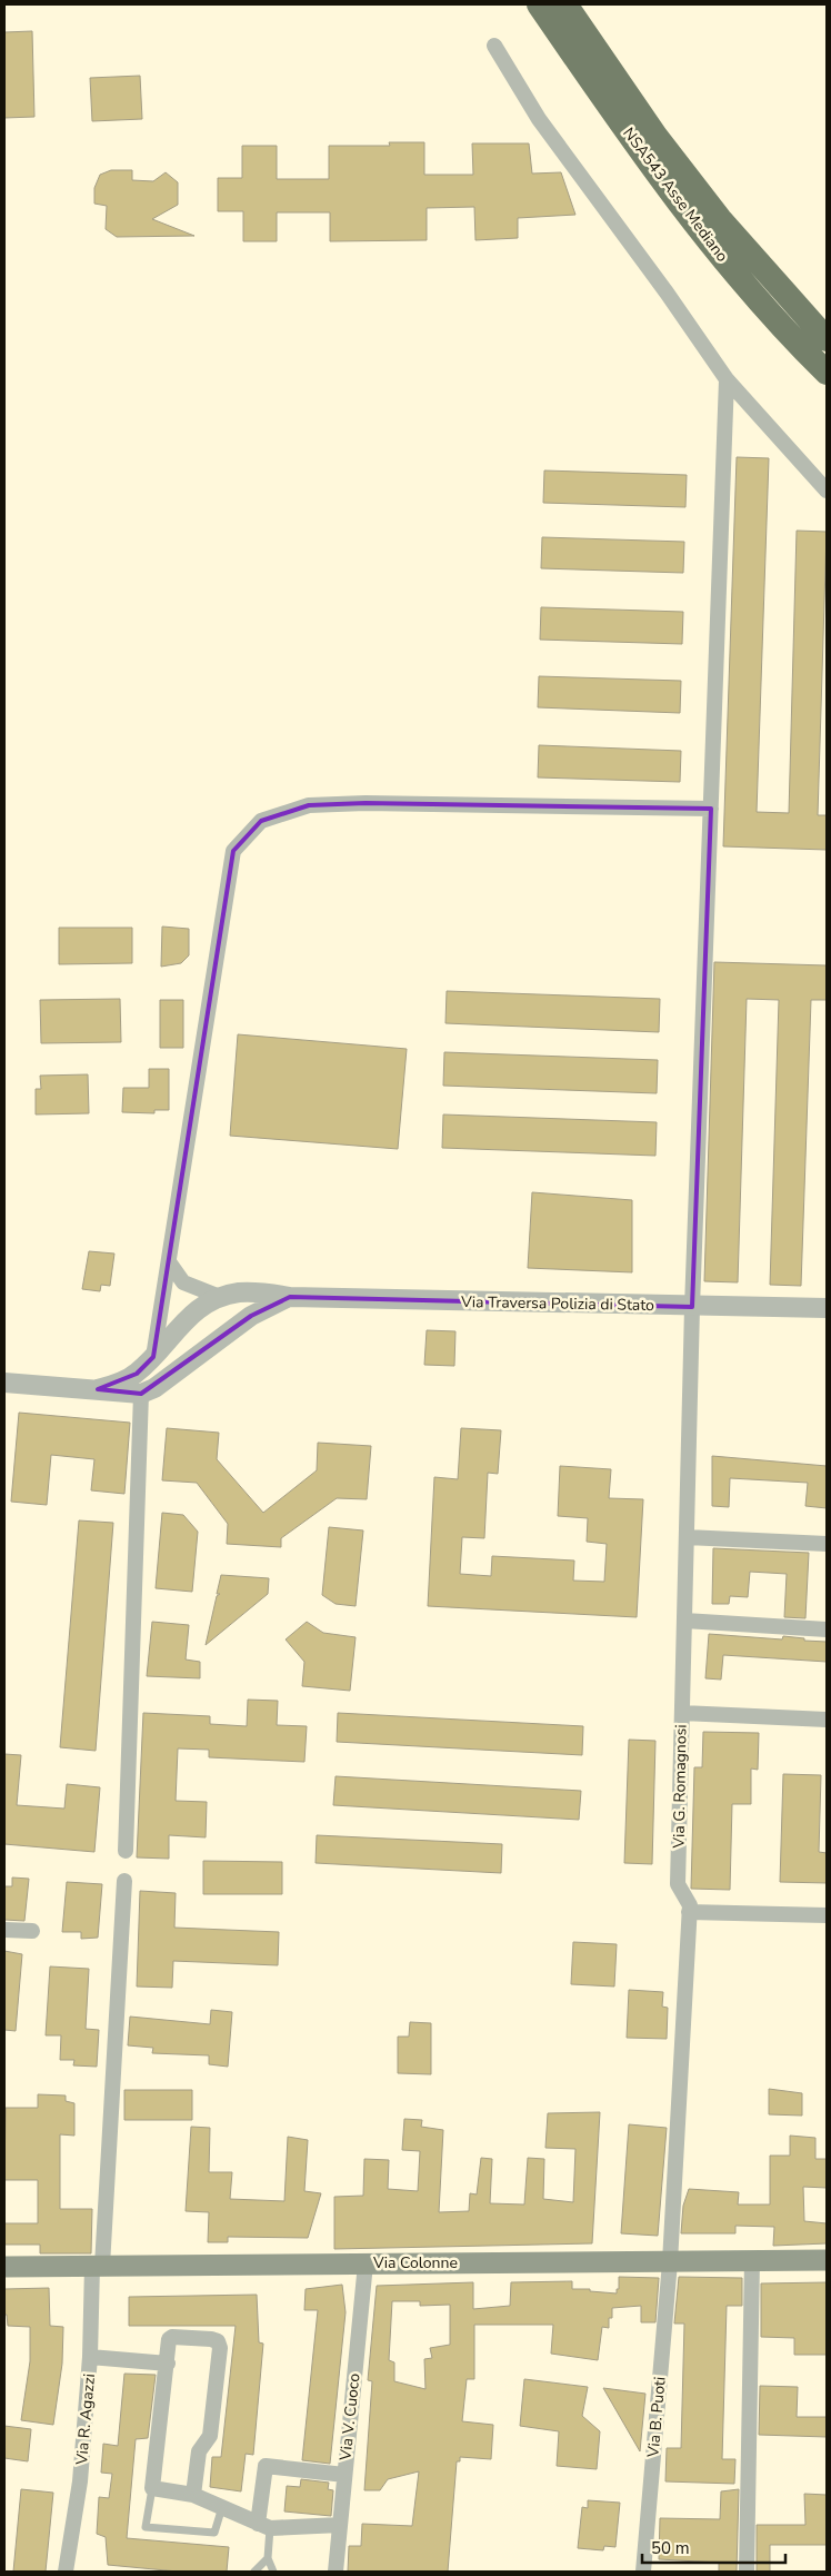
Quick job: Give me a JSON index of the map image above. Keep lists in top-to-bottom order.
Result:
{
  "streets": {
    "highway": ["NSA543 Asse Mediano"],
    "main road": ["Via Colonne"],
    "street": [
      "Via Traversa Polizia di Stato",
      "Via G. Romagnosi",
      "Via V. Cuoco",
      "Via B. Puoti",
      "Via R. Agazzi"
    ]
  },
  "crossings": [
    ["Via Traversa Polizia di Stato", "Via G. Romagnosi"],
    ["Via G. Romagnosi", "Via Colonne"],
    ["Via G. Romagnosi", "Via B. Puoti"],
    ["Via Colonne", "Via V. Cuoco"],
    ["Via Colonne", "Via B. Puoti"],
    ["Via Colonne", "Via R. Agazzi"]
  ],
  "scale_bar": "50 m"
}
